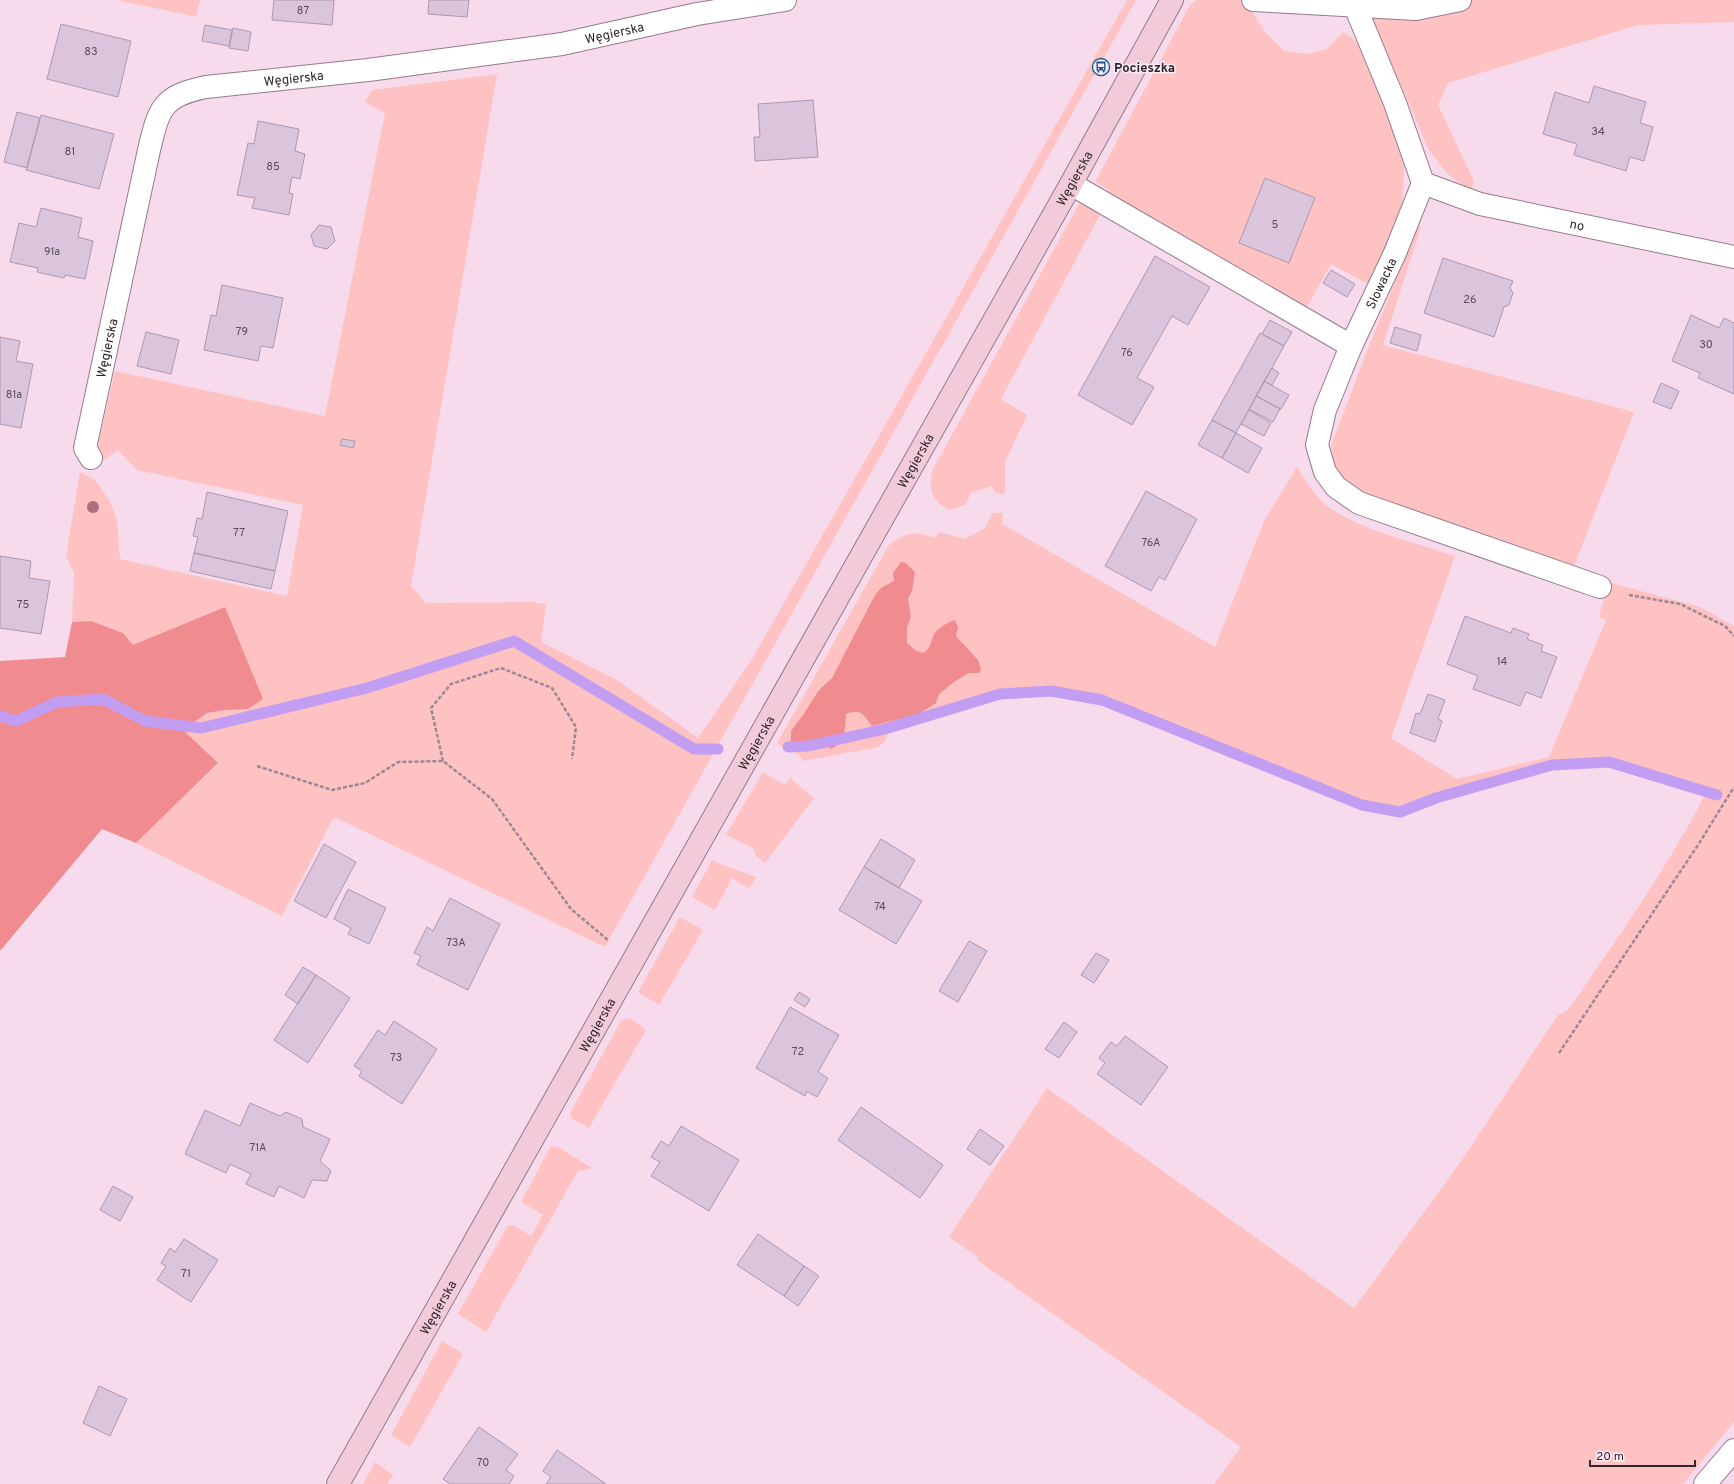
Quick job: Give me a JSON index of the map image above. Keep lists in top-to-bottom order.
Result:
{
  "streets": {
    "main road": ["Węgierska"],
    "street": ["no", "Słowacka"]
  },
  "crossings": [
    ["no", "Słowacka"]
  ],
  "places": {
    "bus stop": ["Pocieszka"]
  },
  "house_numbers": [
    "87",
    "83",
    "34",
    "81",
    "85",
    "5",
    "91a",
    "26",
    "79",
    "30",
    "76",
    "81a",
    "77",
    "76A",
    "75",
    "14",
    "74",
    "73A",
    "72",
    "73",
    "71A",
    "71",
    "70"
  ],
  "scale_bar": "20 m"
}
